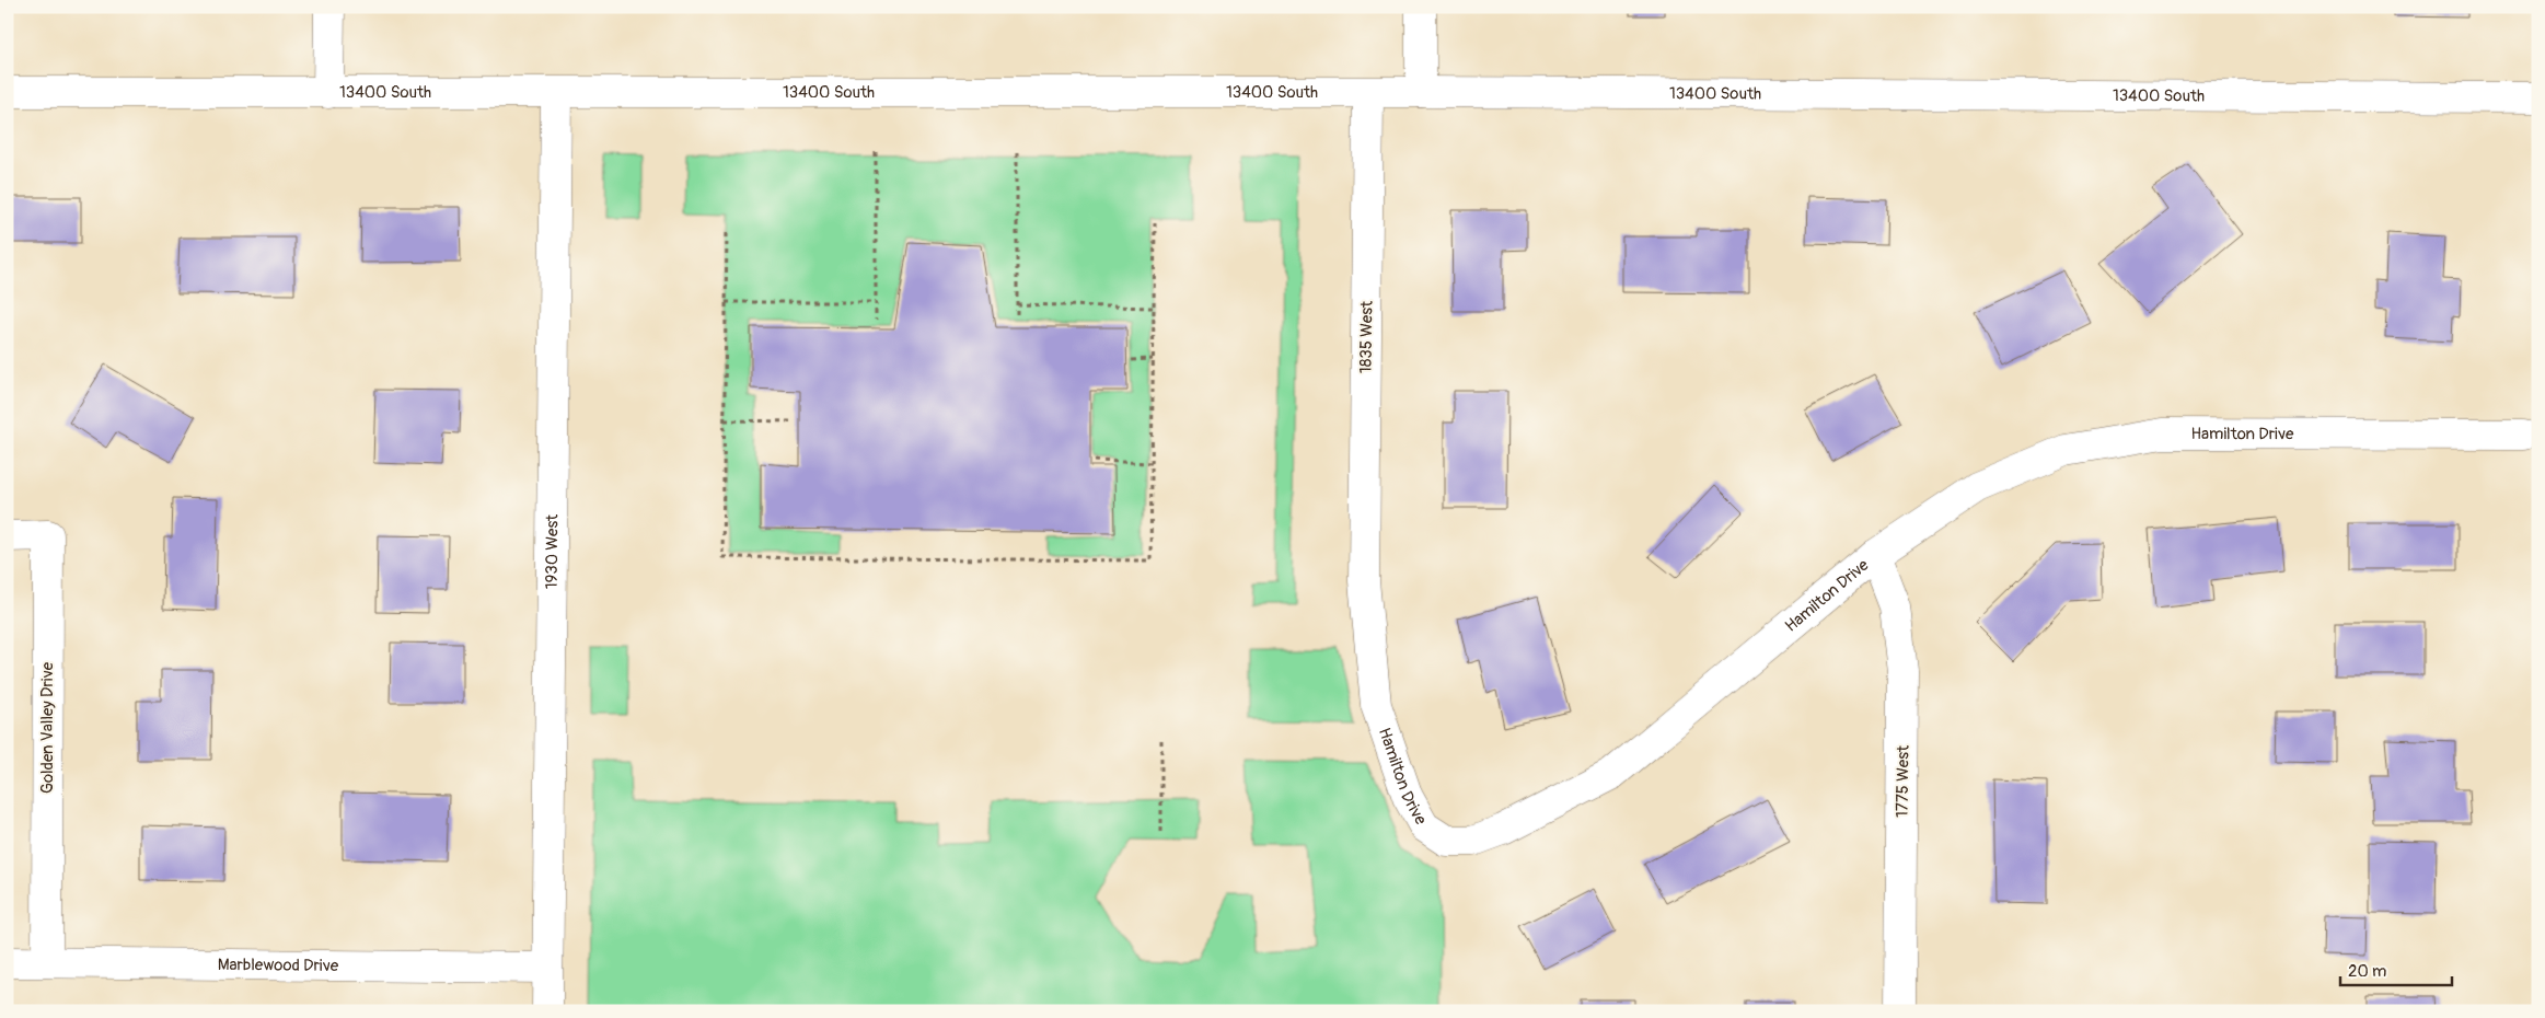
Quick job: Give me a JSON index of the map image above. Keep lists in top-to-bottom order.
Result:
{
  "streets": {
    "street": [
      "13400 South",
      "1835 West",
      "Hamilton Drive",
      "1930 West",
      "Golden Valley Drive",
      "1775 West",
      "Marblewood Drive"
    ]
  },
  "crossings": [
    ["13400 South", "1835 West"],
    ["13400 South", "1930 West"],
    ["1835 West", "Hamilton Drive"],
    ["Hamilton Drive", "1775 West"],
    ["1930 West", "Marblewood Drive"],
    ["Golden Valley Drive", "Marblewood Drive"]
  ],
  "scale_bar": "20 m"
}
